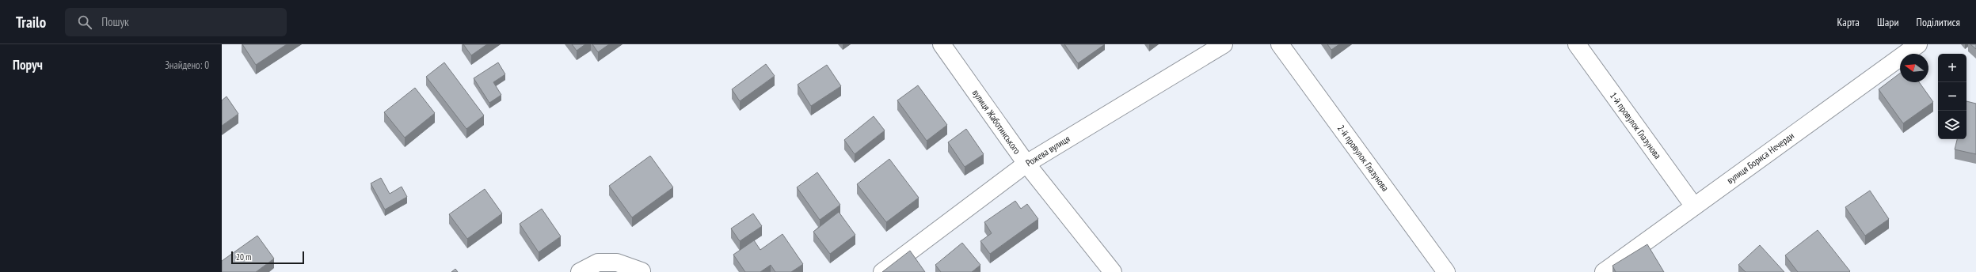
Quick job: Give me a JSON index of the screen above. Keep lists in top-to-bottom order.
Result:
{
  "streets": {
    "street": [
      "вулиця Жаботинського",
      "1-й провулок Глазунова",
      "Рожева вулиця",
      "2-й провулок Глазунова",
      "вулиця Бориса Нечерди"
    ]
  },
  "crossings": [
    ["вулиця Жаботинського", "Рожева вулиця"],
    ["1-й провулок Глазунова", "вулиця Бориса Нечерди"]
  ],
  "scale_bar": "20 m",
  "north": "left",
  "page": {
    "header": "Trailo",
    "search": "Пошук",
    "nav": ["Карта", "Шари", "Поділитися"],
    "heading": ["Поруч", "Знайдено: 0"],
    "map_buttons": ["+", "−"],
    "scale": "20 m"
  }
}
